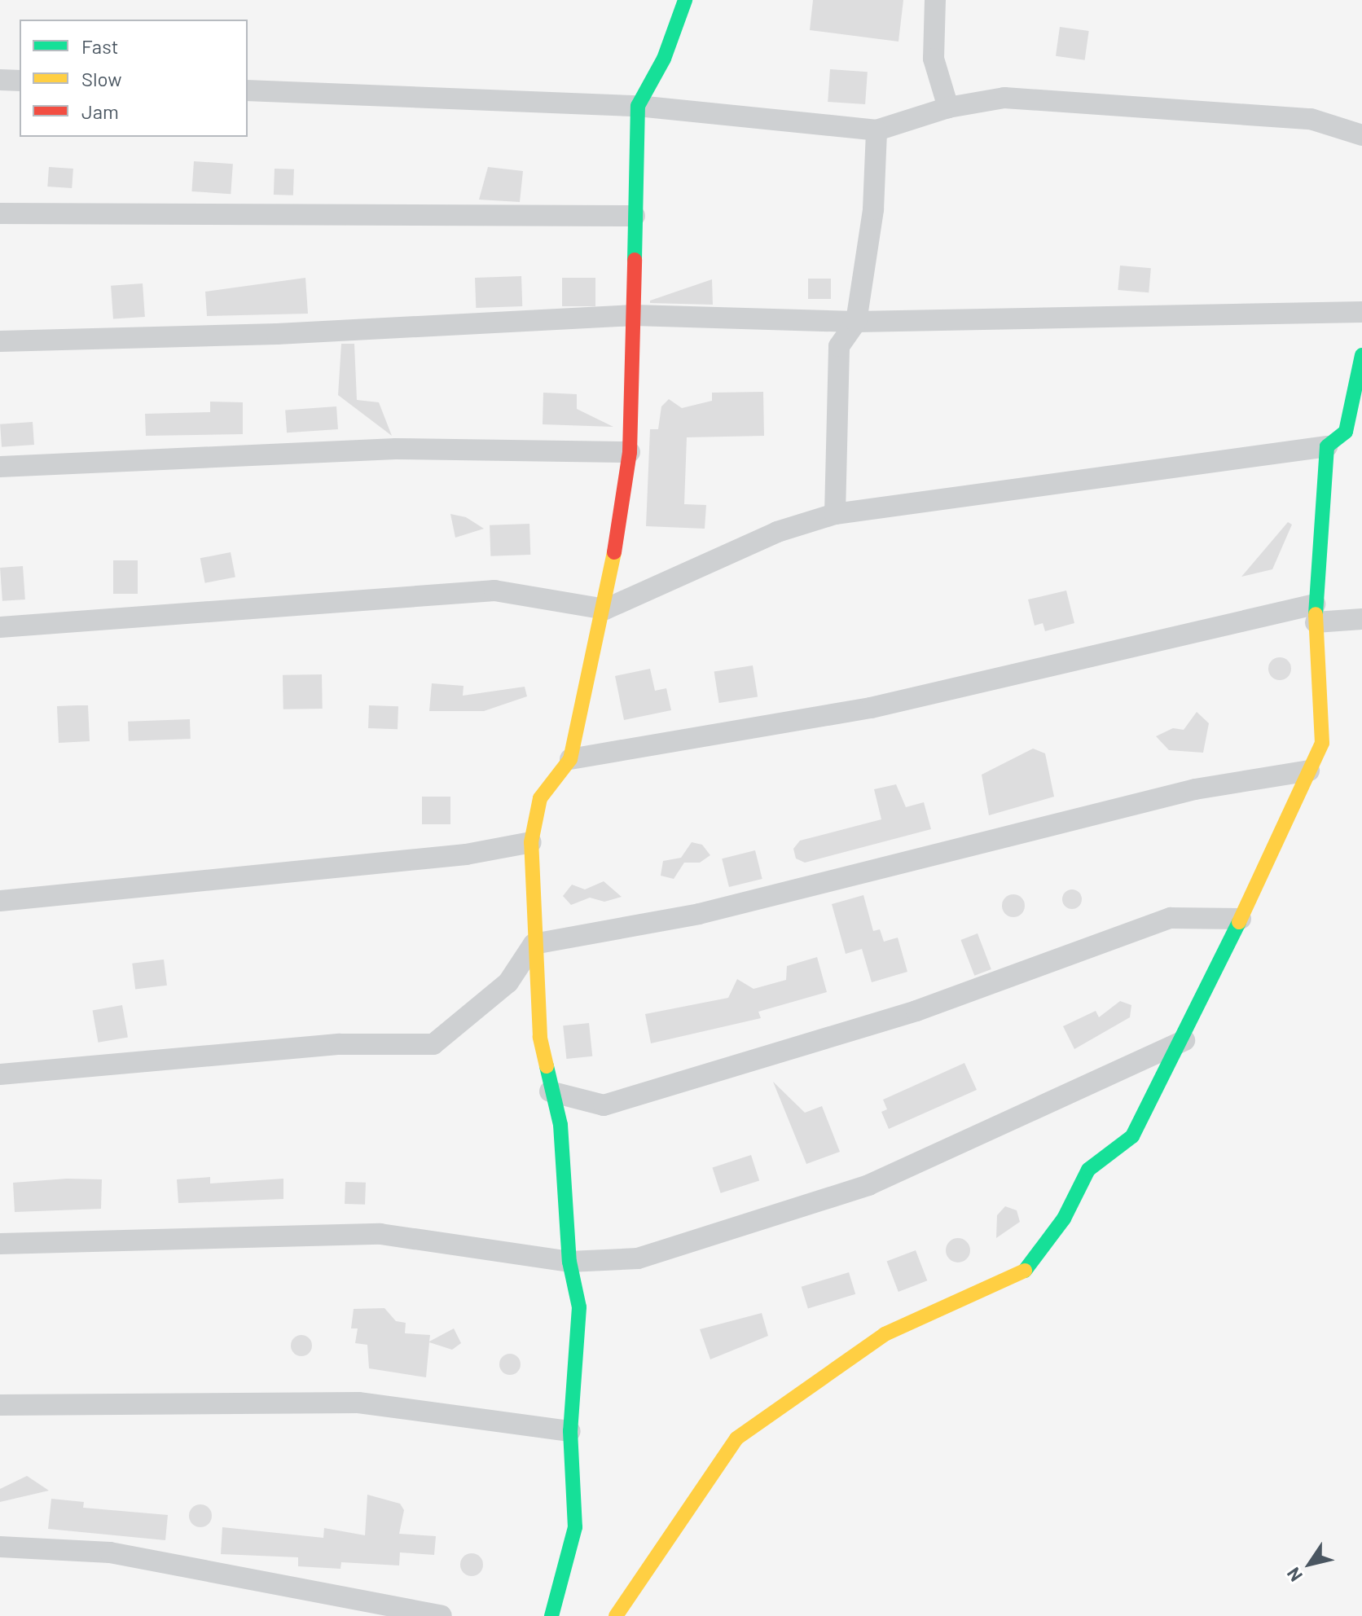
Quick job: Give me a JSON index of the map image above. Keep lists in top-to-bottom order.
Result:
{
  "legend": ["Fast", "Slow", "Jam"],
  "north": "bottom left"
}
